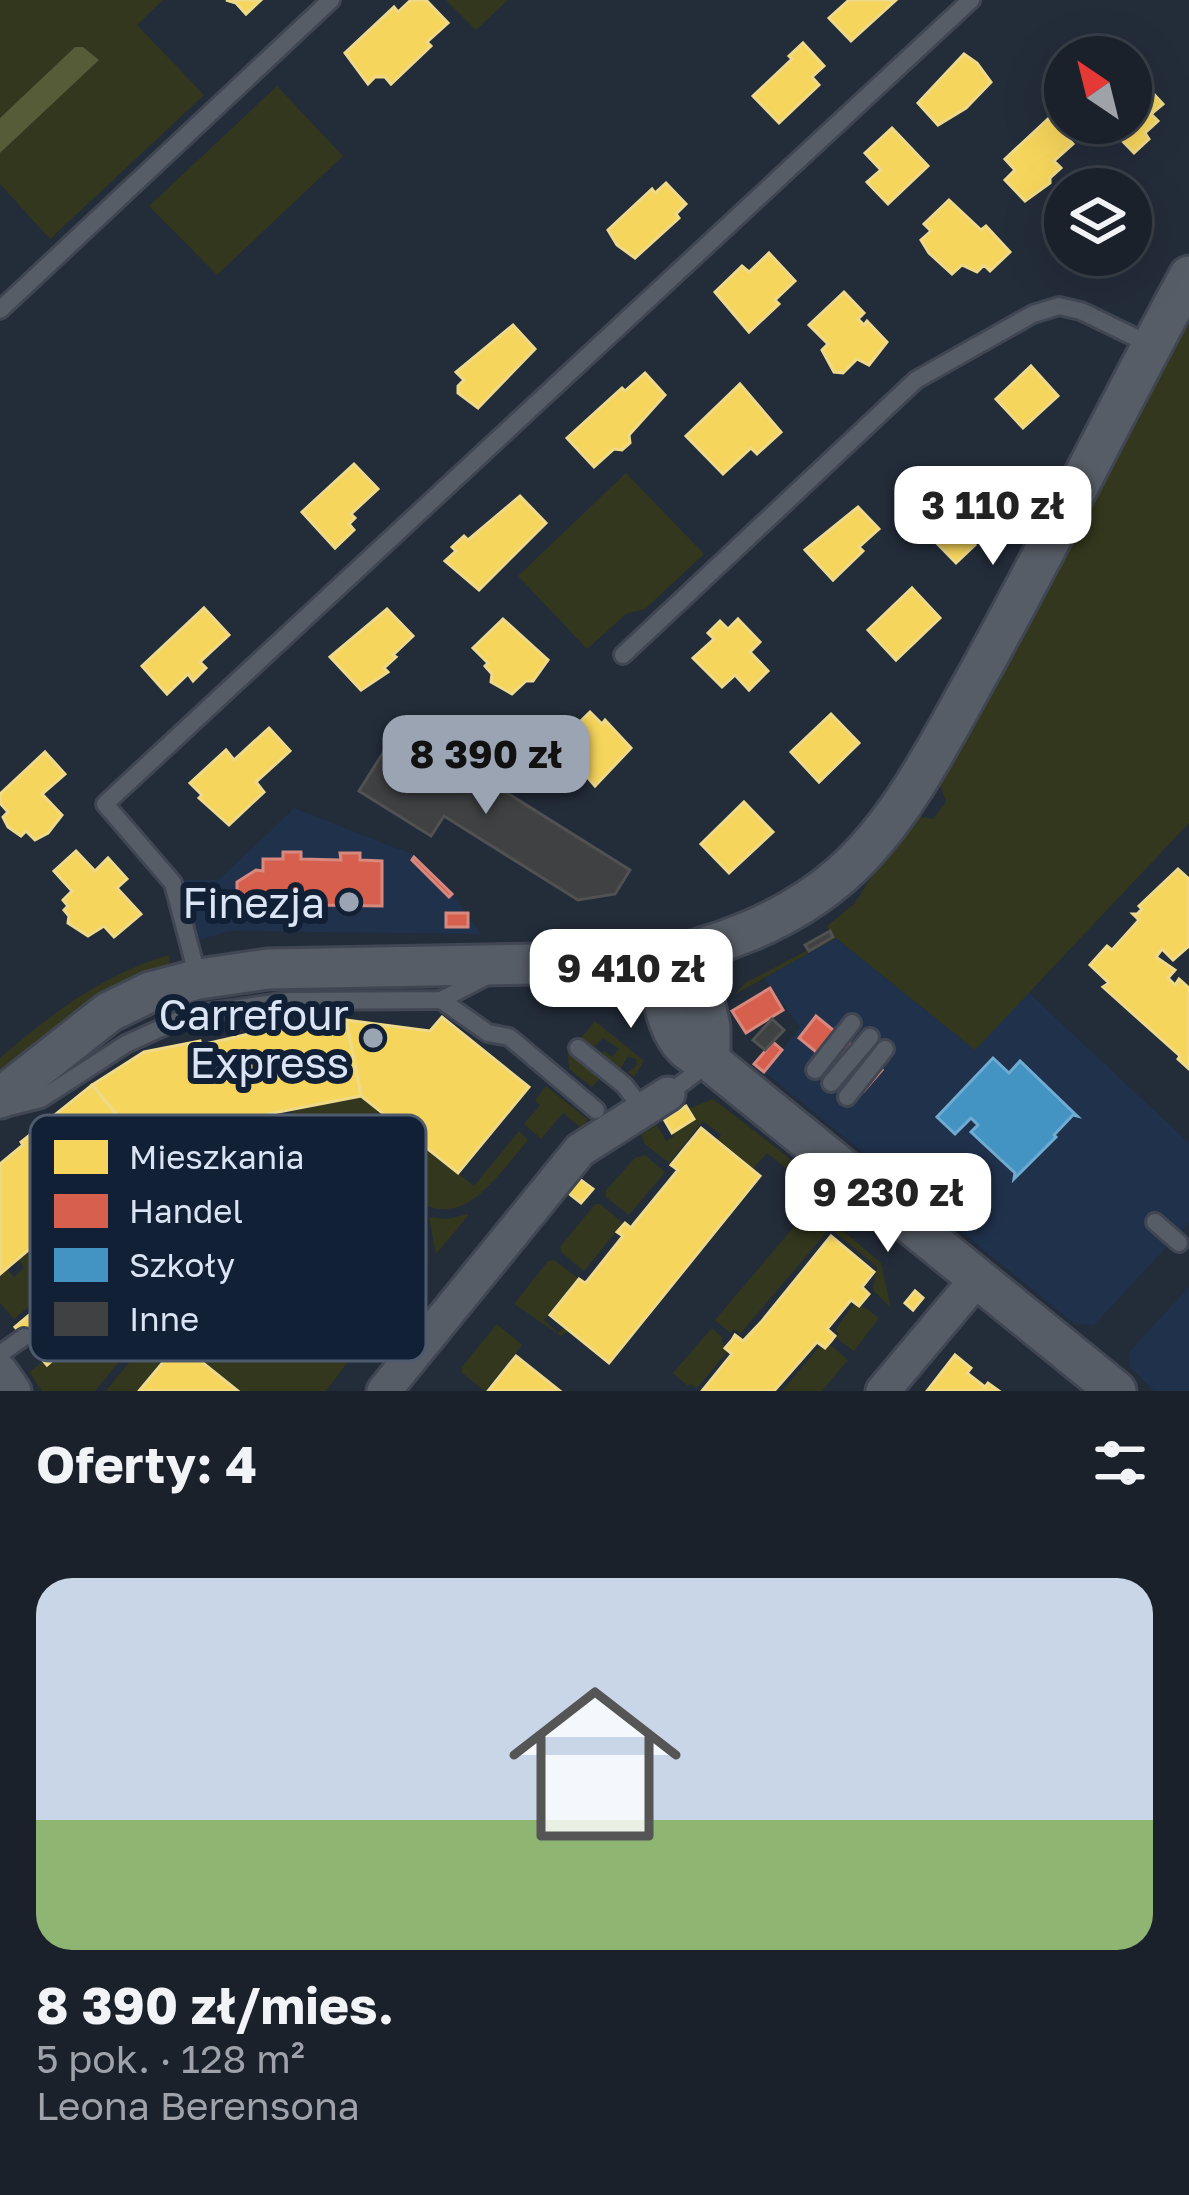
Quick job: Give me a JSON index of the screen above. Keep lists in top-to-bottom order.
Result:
{
  "places": ["Finezja", "Carrefour Express"],
  "legend": [
    "Mieszkania",
    "Handel",
    "Szkoły",
    "Inne"
  ],
  "north": "top left",
  "page": {
    "price": [
      "3 110 zł",
      "8 390 zł",
      "9 410 zł",
      "9 230 zł"
    ],
    "heading": "Oferty: 4",
    "list": [
      {
        "name": "8 390 zł/mies.",
        "note": "5 pok. · 128 m² · Leona Berensona"
      }
    ]
  }
}
